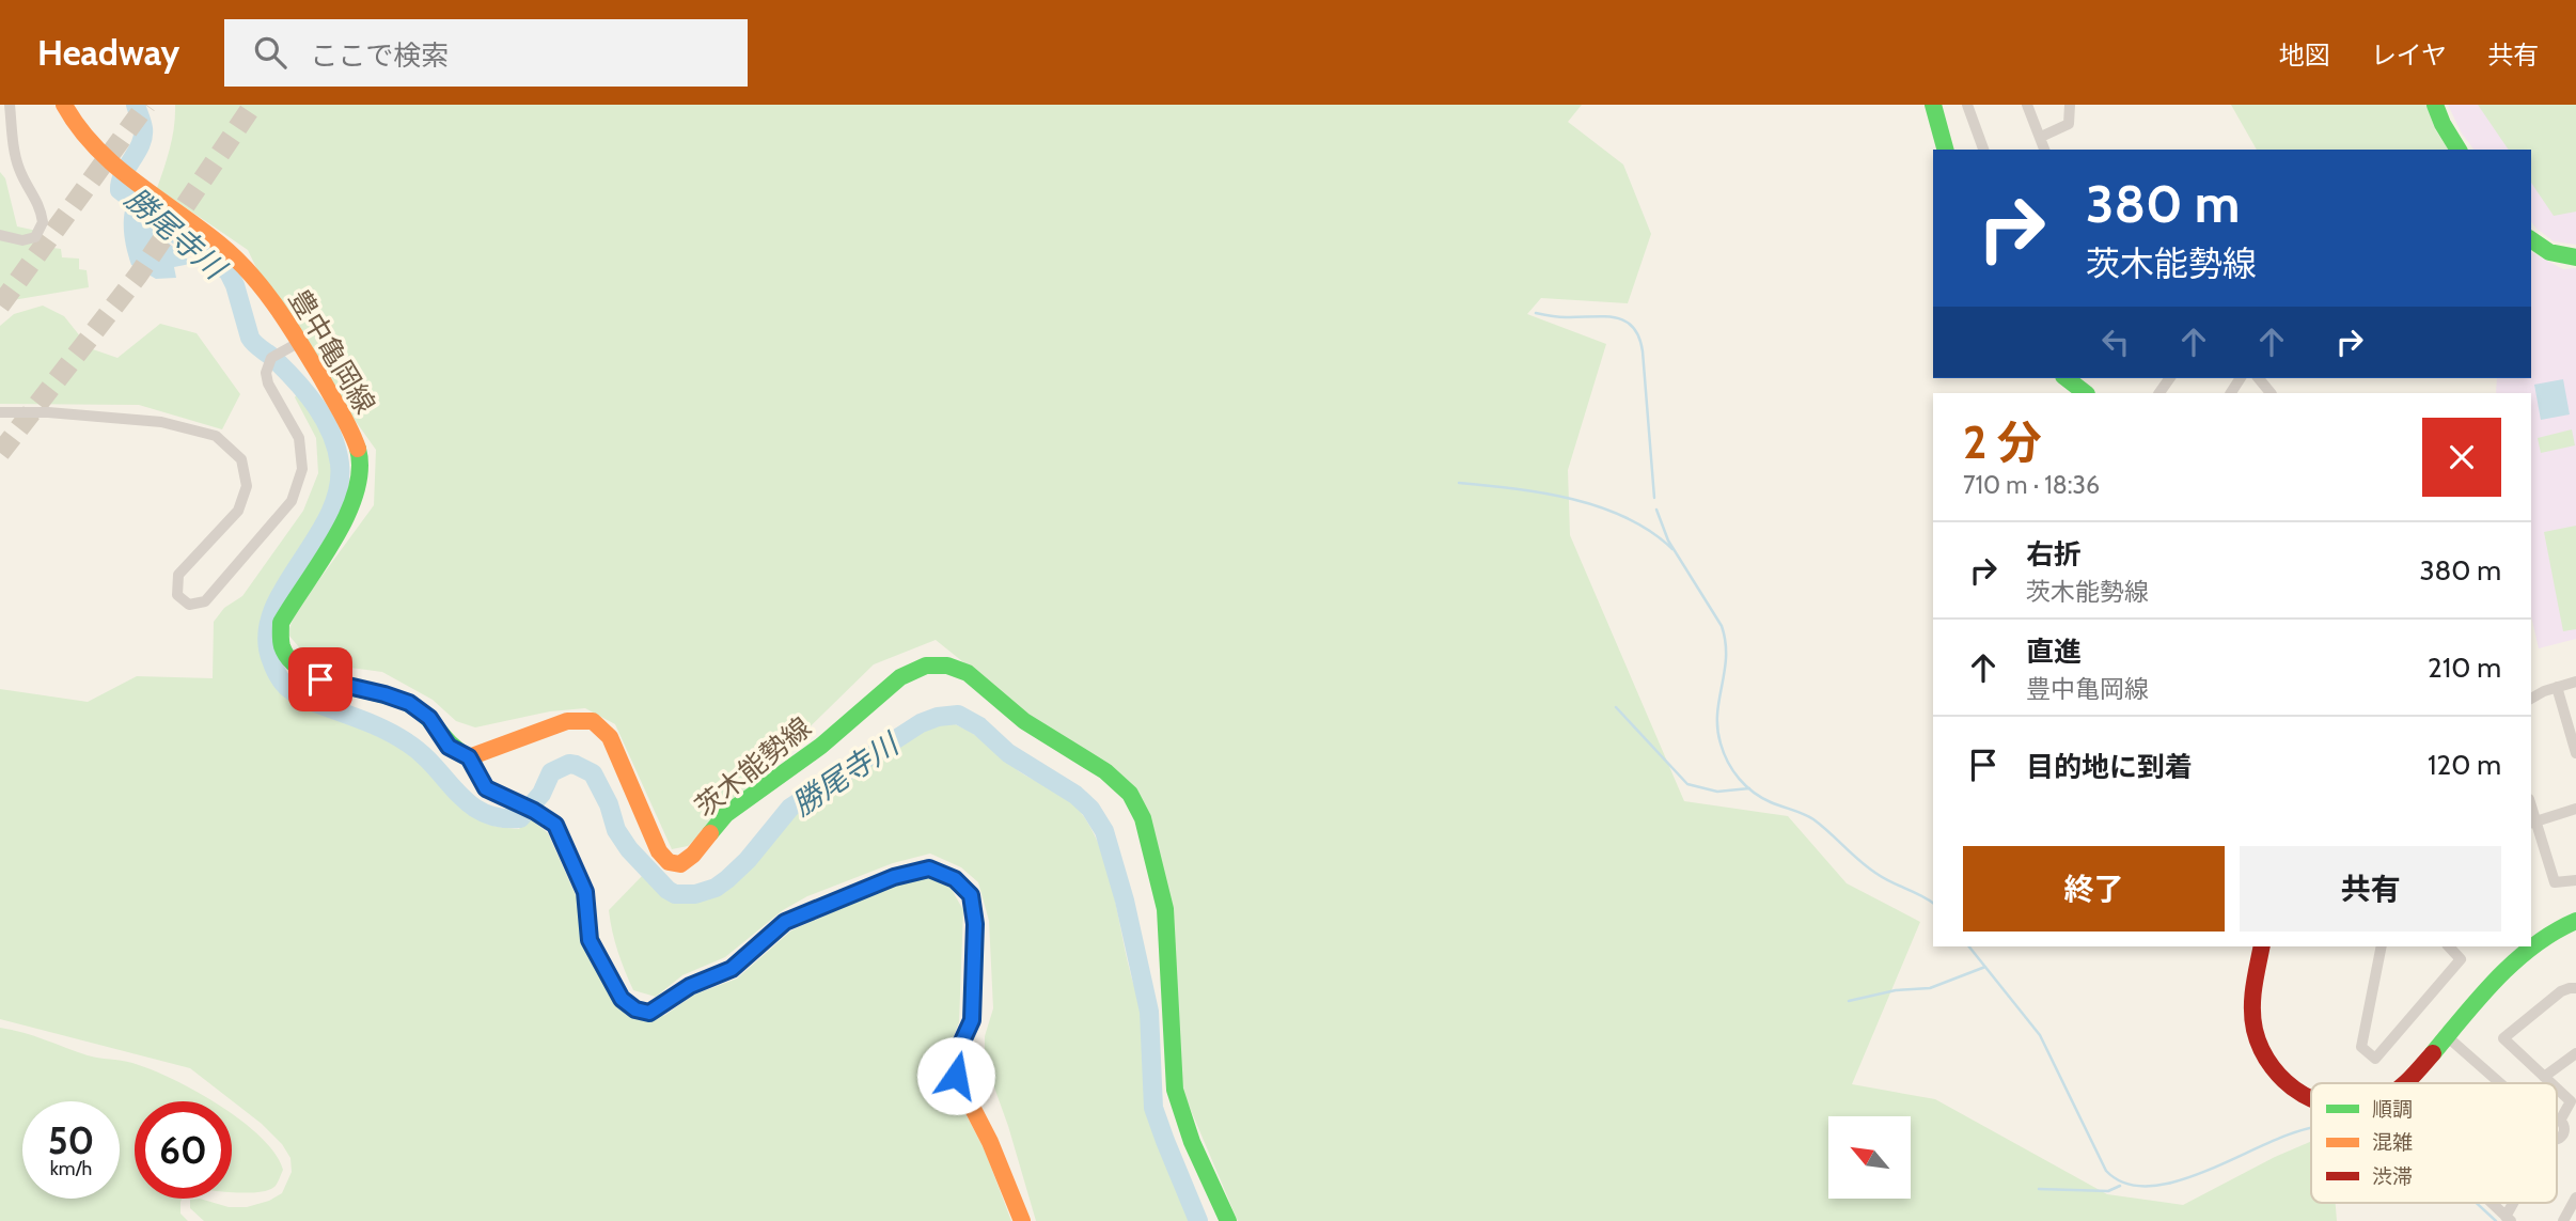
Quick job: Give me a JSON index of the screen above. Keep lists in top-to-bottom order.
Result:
{
  "streets": {
    "main road": ["豊中亀岡線", "茨木能勢線"]
  },
  "crossings": [
    ["豊中亀岡線", "茨木能勢線"]
  ],
  "water": ["勝尾寺川"],
  "legend": ["順調", "混雑", "渋滞"],
  "north": "top left",
  "page": {
    "header": "Headway",
    "search": "ここで検索",
    "nav": ["地図", "レイヤ", "共有"],
    "turn": ["380 m", "茨木能勢線"],
    "heading": ["2 分", "710 m · 18:36"],
    "list": [
      {
        "name": "右折",
        "note": "茨木能勢線",
        "value": "380 m"
      },
      {
        "name": "直進",
        "note": "豊中亀岡線",
        "value": "210 m"
      },
      {
        "name": "目的地に到着",
        "value": "120 m"
      }
    ],
    "buttons": ["終了", "共有"],
    "speed": "50 km/h",
    "limit": "60"
  }
}
